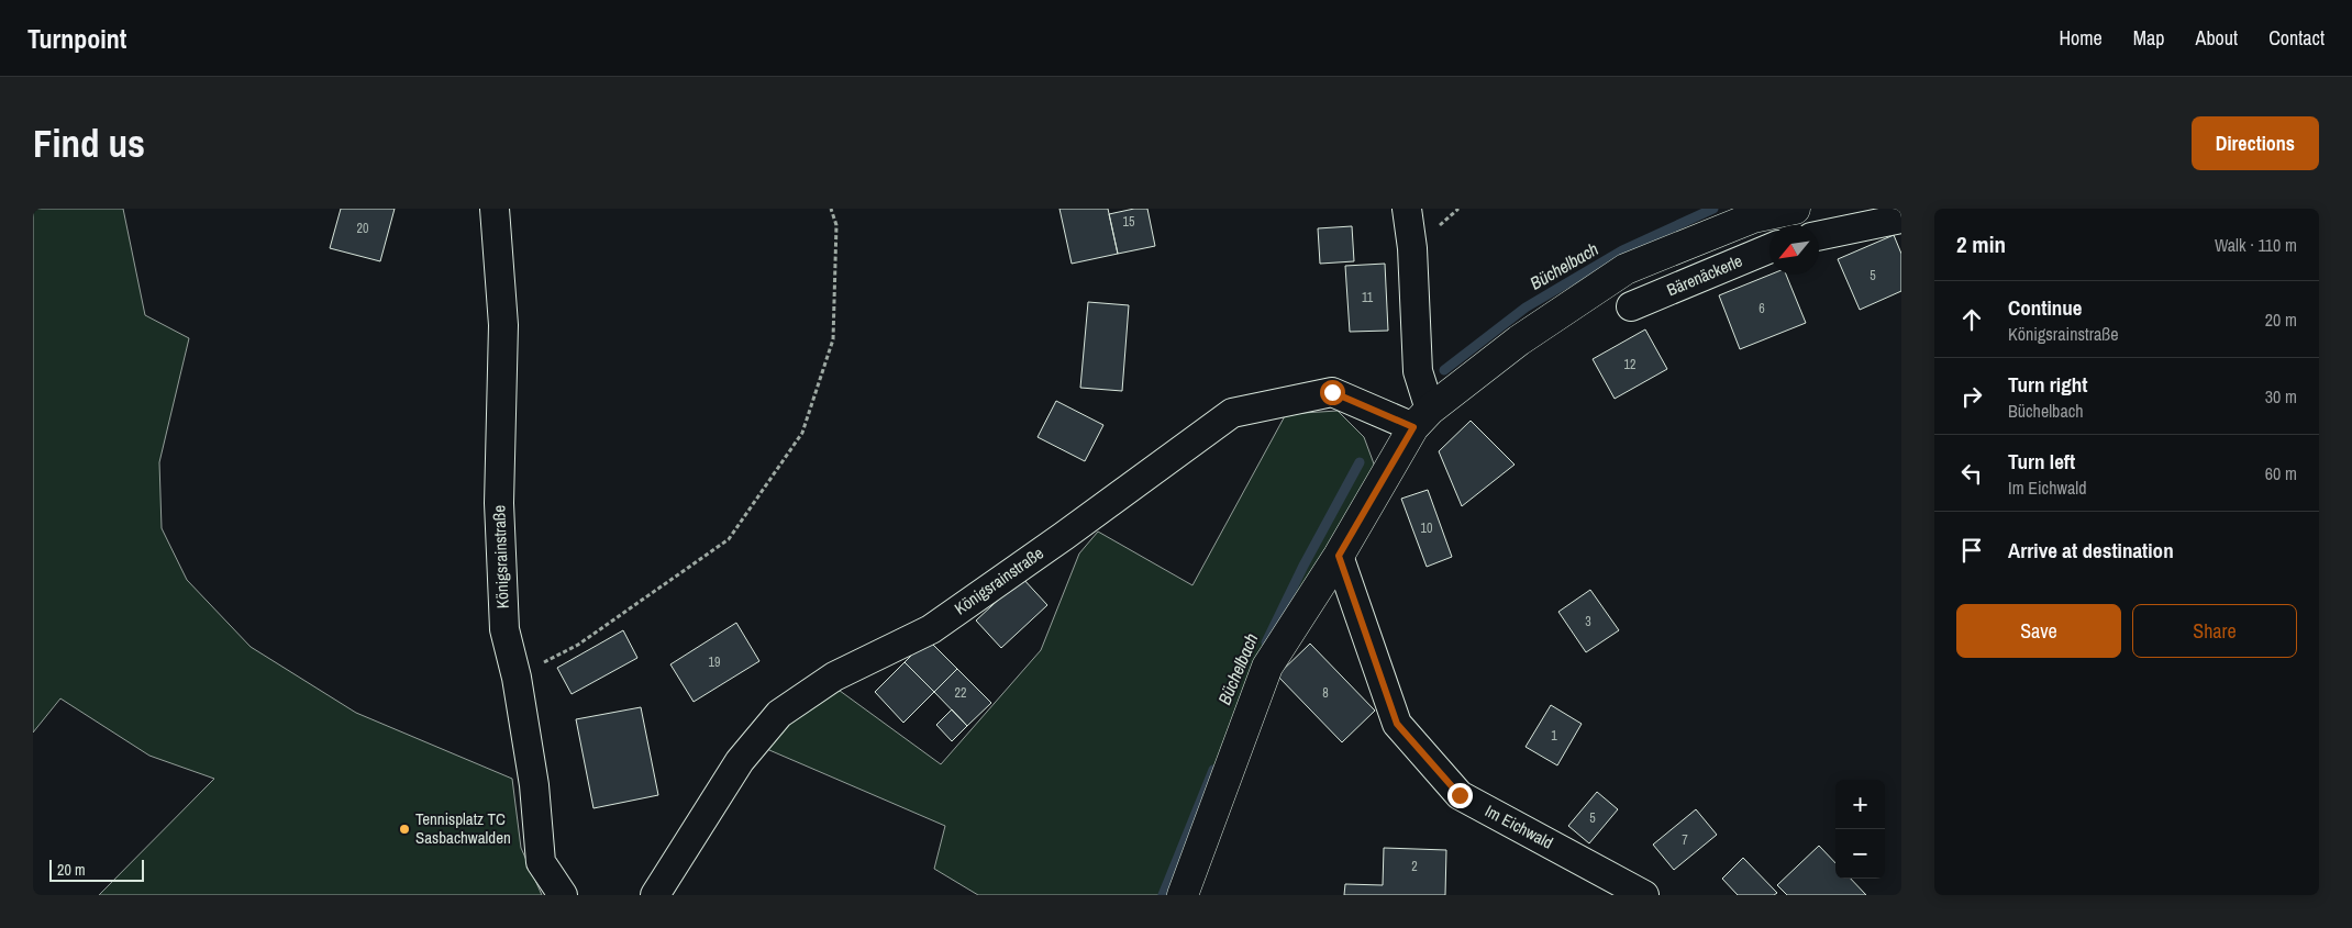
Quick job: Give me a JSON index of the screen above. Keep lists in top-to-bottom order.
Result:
{
  "streets": {
    "street": ["Bärenäckerle", "Königsrainstraße", "Im Eichwald"]
  },
  "water": ["Büchelbach"],
  "places": ["Tennisplatz TC Sasbachwalden"],
  "house_numbers": [
    "15",
    "20",
    "5",
    "11",
    "6",
    "12",
    "10",
    "3",
    "19",
    "22",
    "8",
    "1",
    "5",
    "7",
    "2"
  ],
  "scale_bar": "20 m",
  "north": "bottom left",
  "page": {
    "header": "Turnpoint",
    "nav": [
      "Home",
      "Map",
      "About",
      "Contact"
    ],
    "buttons": [
      "Directions",
      ["Save", "Share"]
    ],
    "title": "Find us",
    "heading": ["2 min", "Walk · 110 m"],
    "list": [
      ["Continue", "Königsrainstraße", "20 m"],
      ["Turn right", "Büchelbach", "30 m"],
      ["Turn left", "Im Eichwald", "60 m"],
      "Arrive at destination"
    ],
    "map_buttons": ["+", "−"],
    "scale": "20 m"
  }
}
